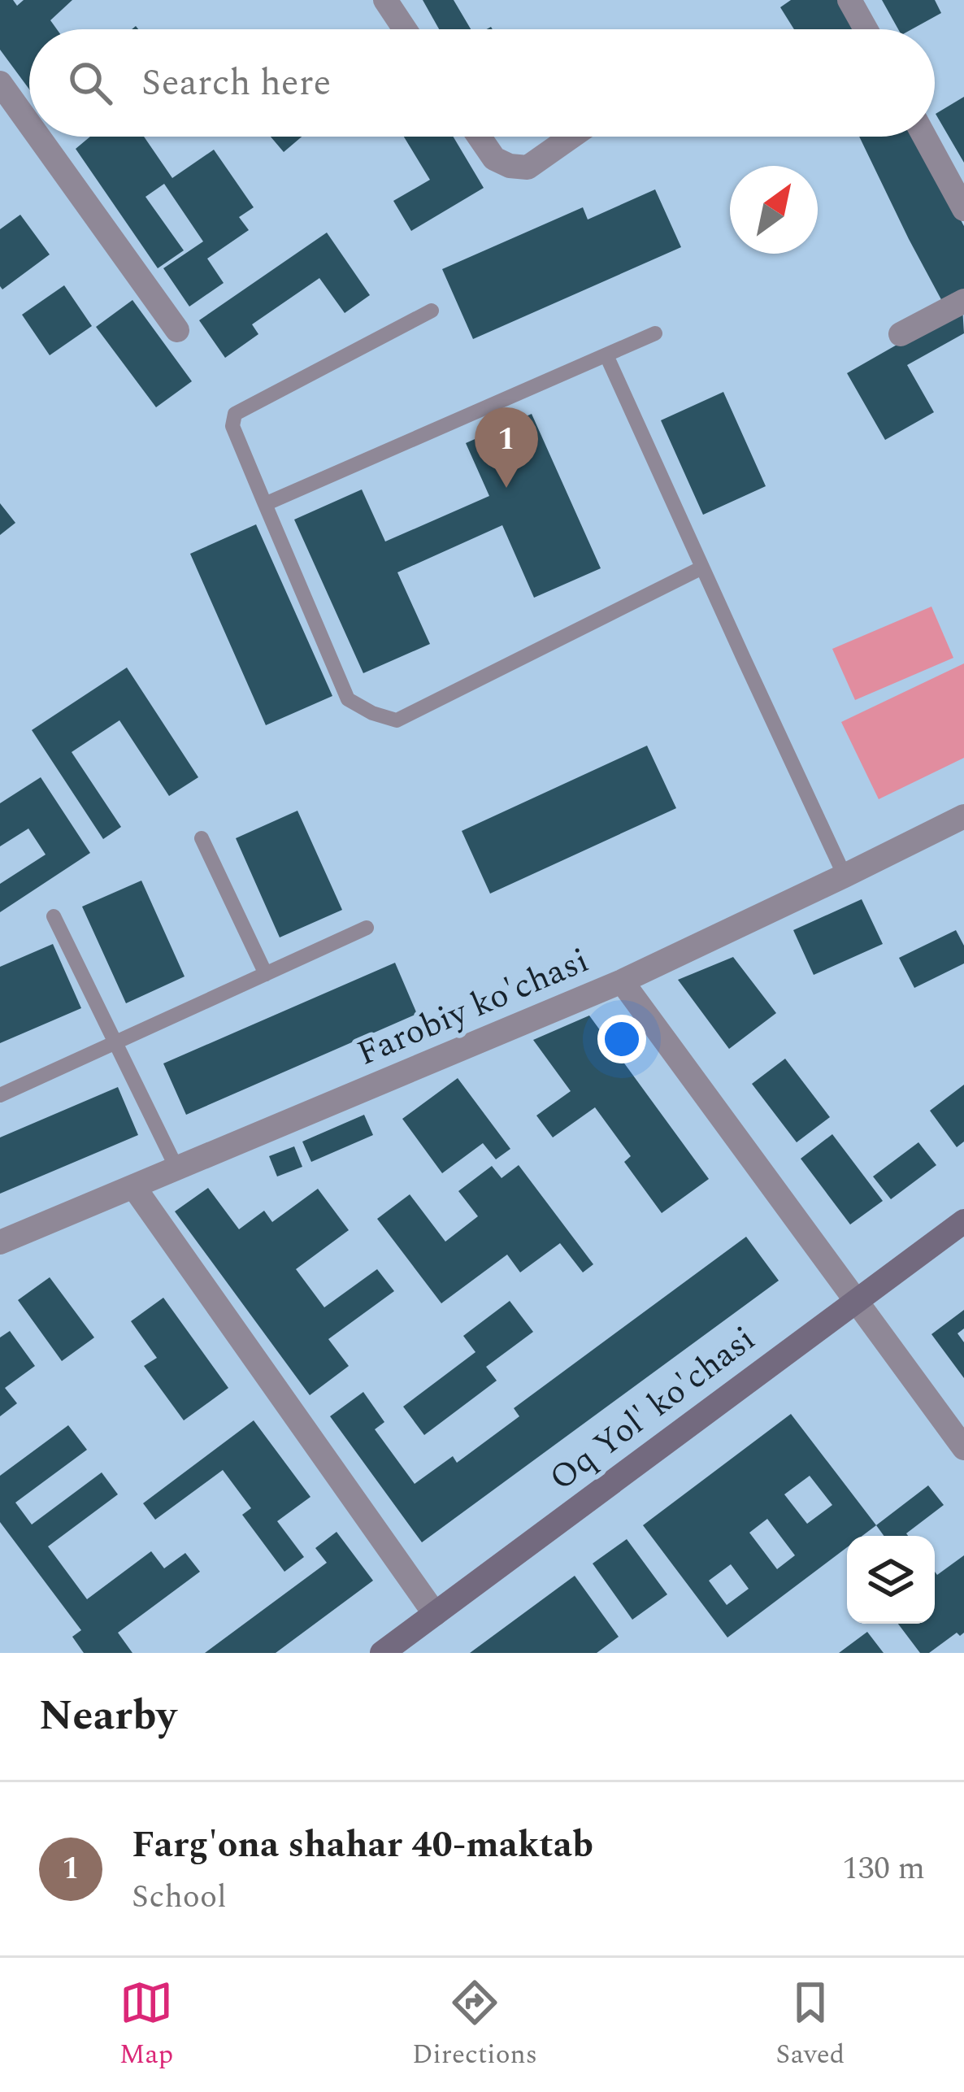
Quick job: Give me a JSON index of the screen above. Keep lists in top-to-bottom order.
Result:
{
  "streets": {
    "street": ["Farobiy ko'chasi", "Oq Yol' ko'chasi"]
  },
  "north": "top right",
  "page": {
    "search": "Search here",
    "pins": "1",
    "heading": "Nearby",
    "list": [
      {
        "mark": "1",
        "name": "Farg'ona shahar 40-maktab",
        "note": "School",
        "value": "130 m"
      }
    ],
    "nav": ["Map", "Directions", "Saved"]
  }
}
